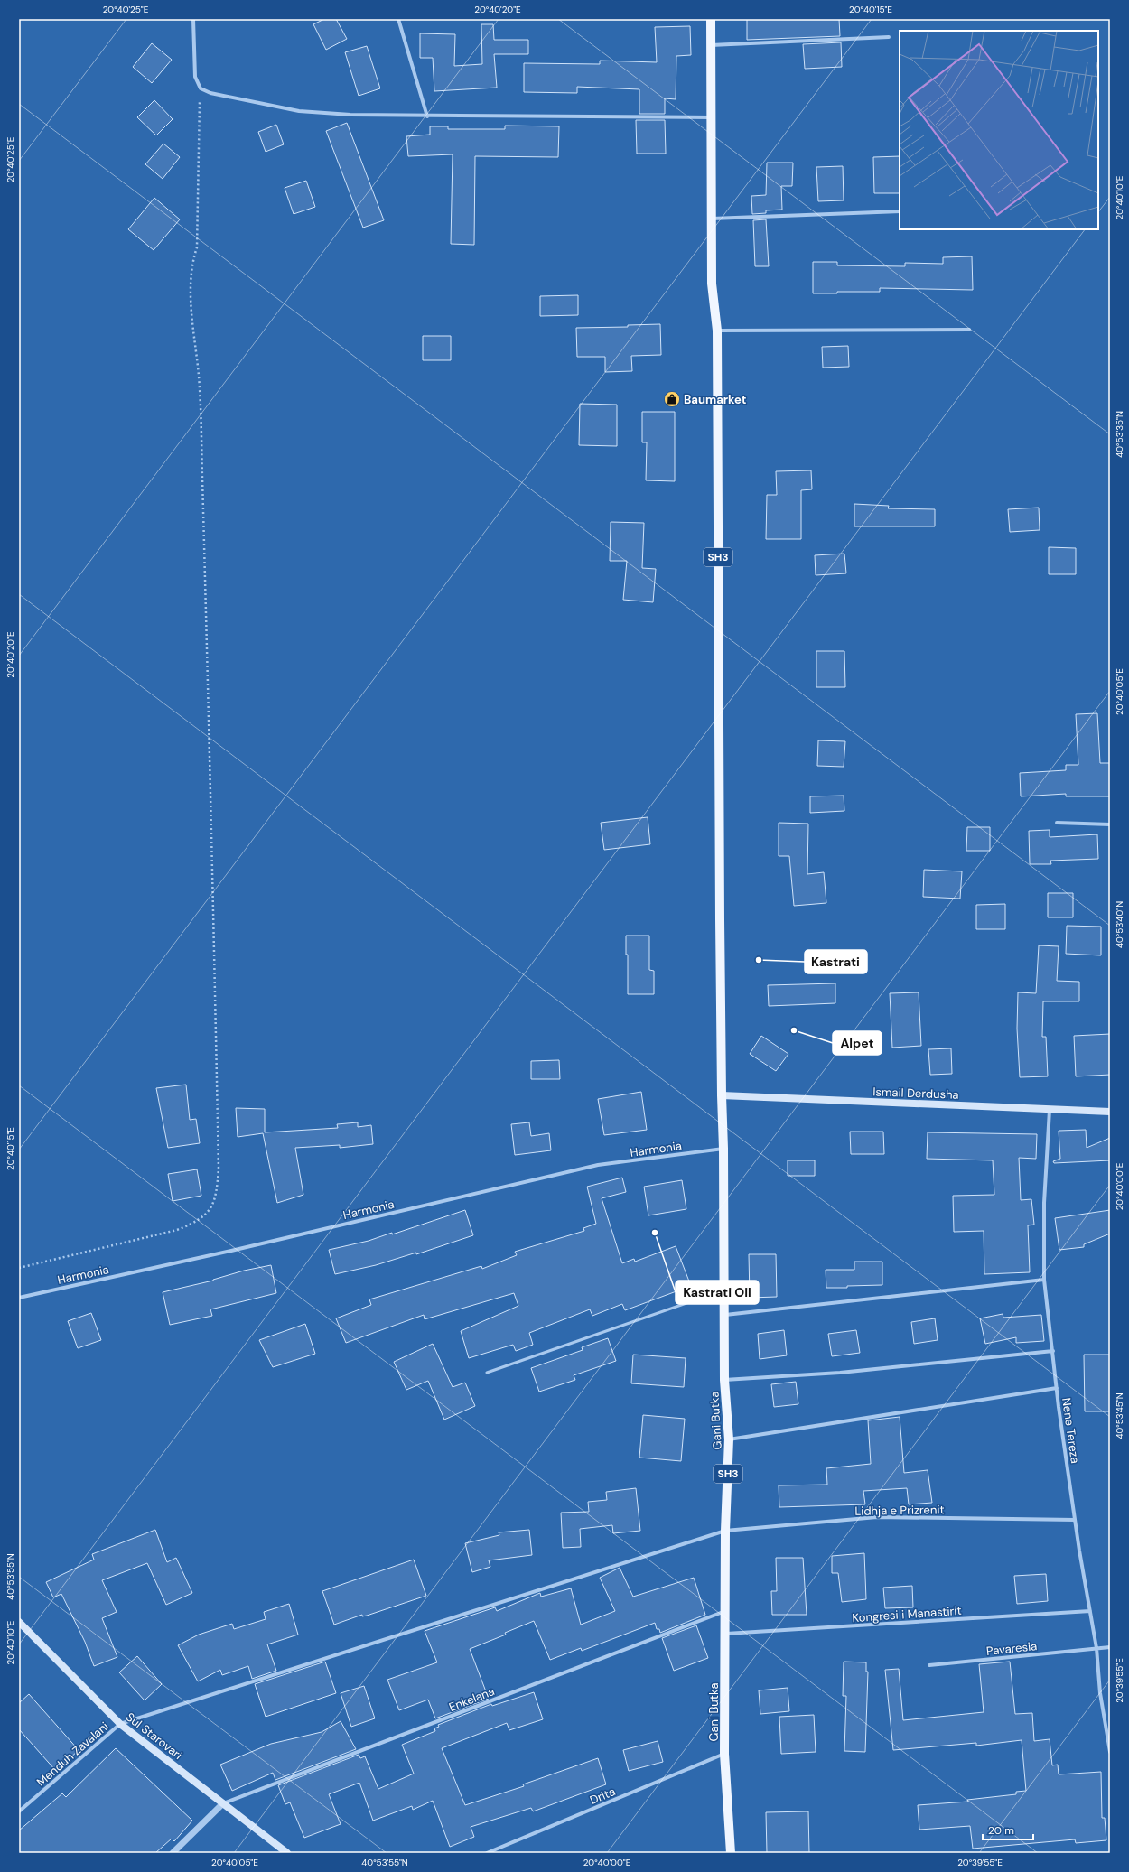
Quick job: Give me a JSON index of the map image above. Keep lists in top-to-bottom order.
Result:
{
  "streets": {
    "main road": [
      "SH3",
      "Ismail Derdusha",
      "Gani Butka",
      "Sul Starovari"
    ],
    "street": [
      "Harmonia",
      "Nene Tereza",
      "Lidhja e Prizrenit",
      "Kongresi i Manastirit",
      "Pavaresia",
      "Enkelana",
      "Menduh Zavalani",
      "Drita"
    ]
  },
  "crossings": [
    ["SH3", "Ismail Derdusha"],
    ["SH3", "Gani Butka"],
    ["Ismail Derdusha", "Gani Butka"],
    ["Ismail Derdusha", "Nene Tereza"],
    ["Harmonia", "Gani Butka"],
    ["Gani Butka", "Lidhja e Prizrenit"],
    ["Gani Butka", "Kongresi i Manastirit"],
    ["Gani Butka", "Enkelana"],
    ["Gani Butka", "Drita"],
    ["Nene Tereza", "Lidhja e Prizrenit"],
    ["Nene Tereza", "Kongresi i Manastirit"],
    ["Nene Tereza", "Pavaresia"],
    ["Lidhja e Prizrenit", "Sul Starovari"],
    ["Lidhja e Prizrenit", "Menduh Zavalani"],
    ["Enkelana", "Sul Starovari"],
    ["Sul Starovari", "Menduh Zavalani"]
  ],
  "places": {
    "shop": ["Baumarket"],
    "other": ["Kastrati", "Alpet", "Kastrati Oil"]
  },
  "scale_bar": "20 m",
  "coordinates": [
    "20°40'25\"E",
    "20°40'20\"E",
    "20°40'15\"E",
    "20°40'10\"E",
    "40°53'35\"N",
    "20°40'05\"E",
    "40°53'40\"N",
    "20°40'00\"E",
    "40°53'45\"N",
    "40°53'55\"N",
    "20°39'55\"E"
  ]
}
